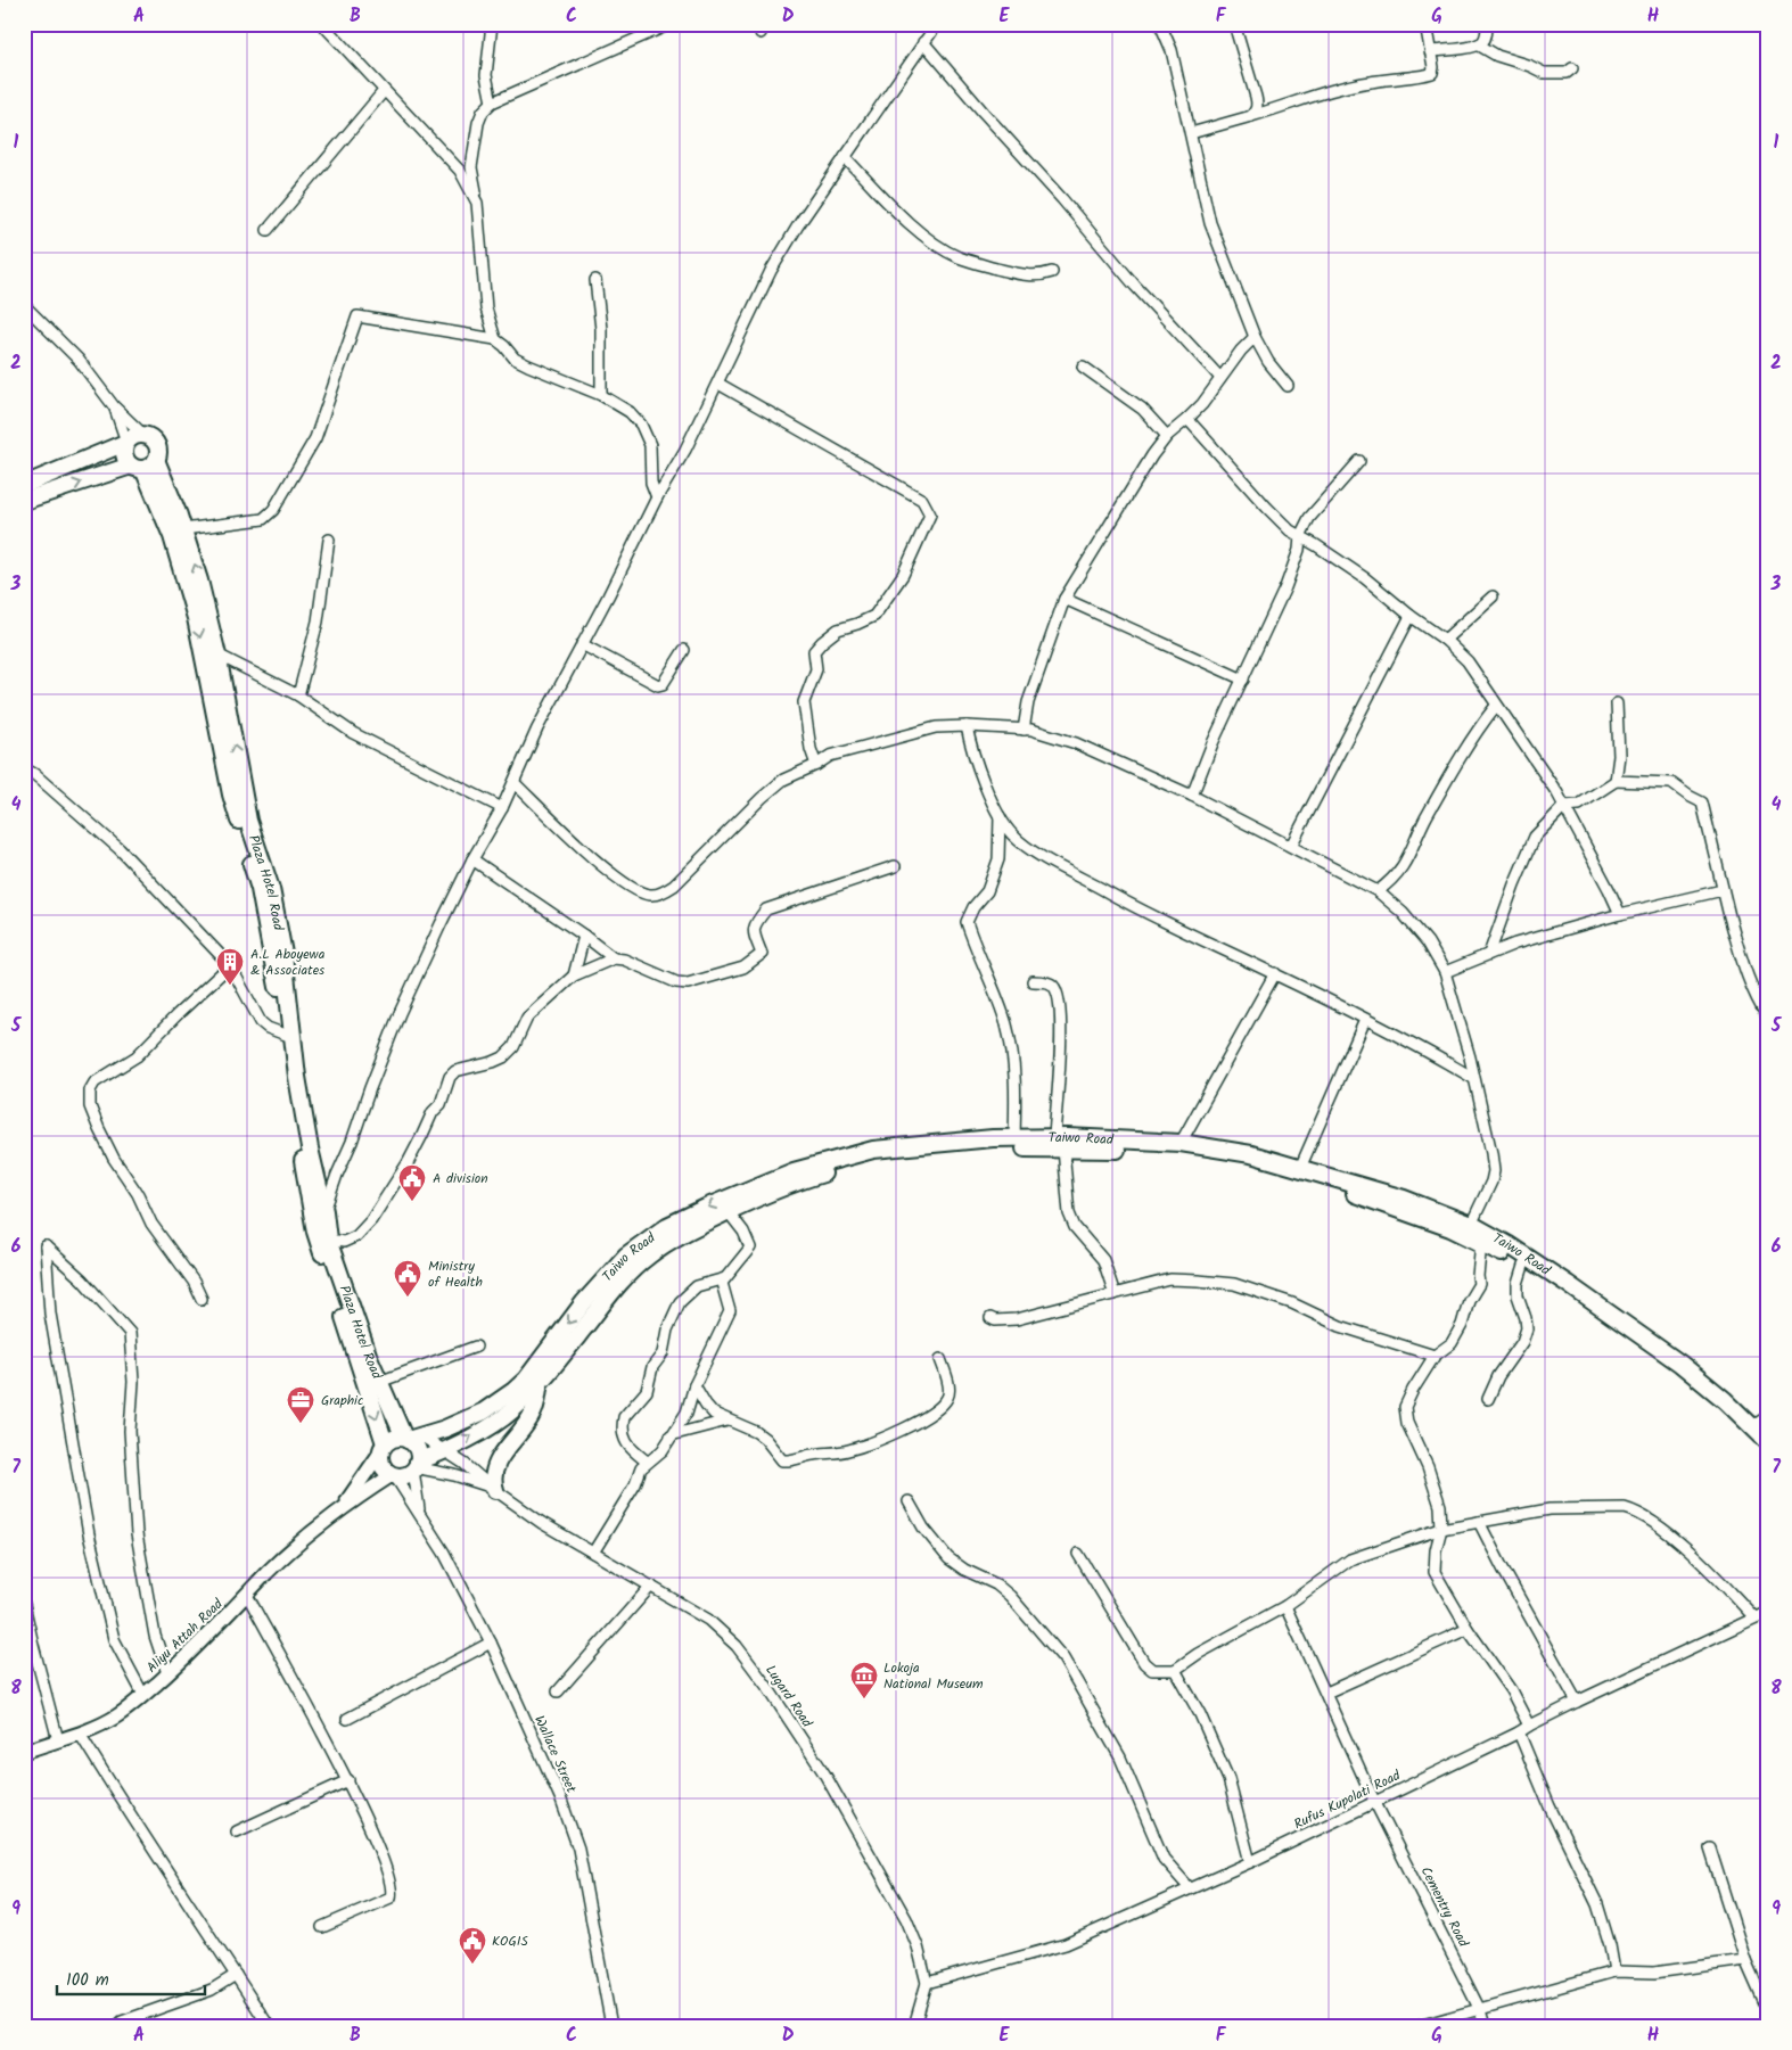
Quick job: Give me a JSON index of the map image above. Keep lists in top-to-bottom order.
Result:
{
  "streets": {
    "main road": ["Plaza Hotel Road", "Taiwo Road"],
    "street": [
      "Aliyu Attah Road",
      "Lugard Road",
      "Wallace Street",
      "Rufus Kupolati Road",
      "Cementry Road"
    ]
  },
  "crossings": [
    ["Plaza Hotel Road", "Taiwo Road"],
    ["Plaza Hotel Road", "Wallace Street"],
    ["Taiwo Road", "Wallace Street"],
    ["Lugard Road", "Rufus Kupolati Road"],
    ["Rufus Kupolati Road", "Cementry Road"]
  ],
  "places": {
    "building": ["A.L Aboyewa & Associates"],
    "public building": ["A division", "Ministry of Health", "KOGIS"],
    "office": ["Graphic"],
    "museum": ["Lokoja National Museum"]
  },
  "scale_bar": "100 m",
  "grid": {
    "columns": [
      "A",
      "B",
      "C",
      "D",
      "E",
      "F",
      "G",
      "H"
    ],
    "rows": [
      "1",
      "2",
      "3",
      "4",
      "5",
      "6",
      "7",
      "8",
      "9"
    ]
  }
}
